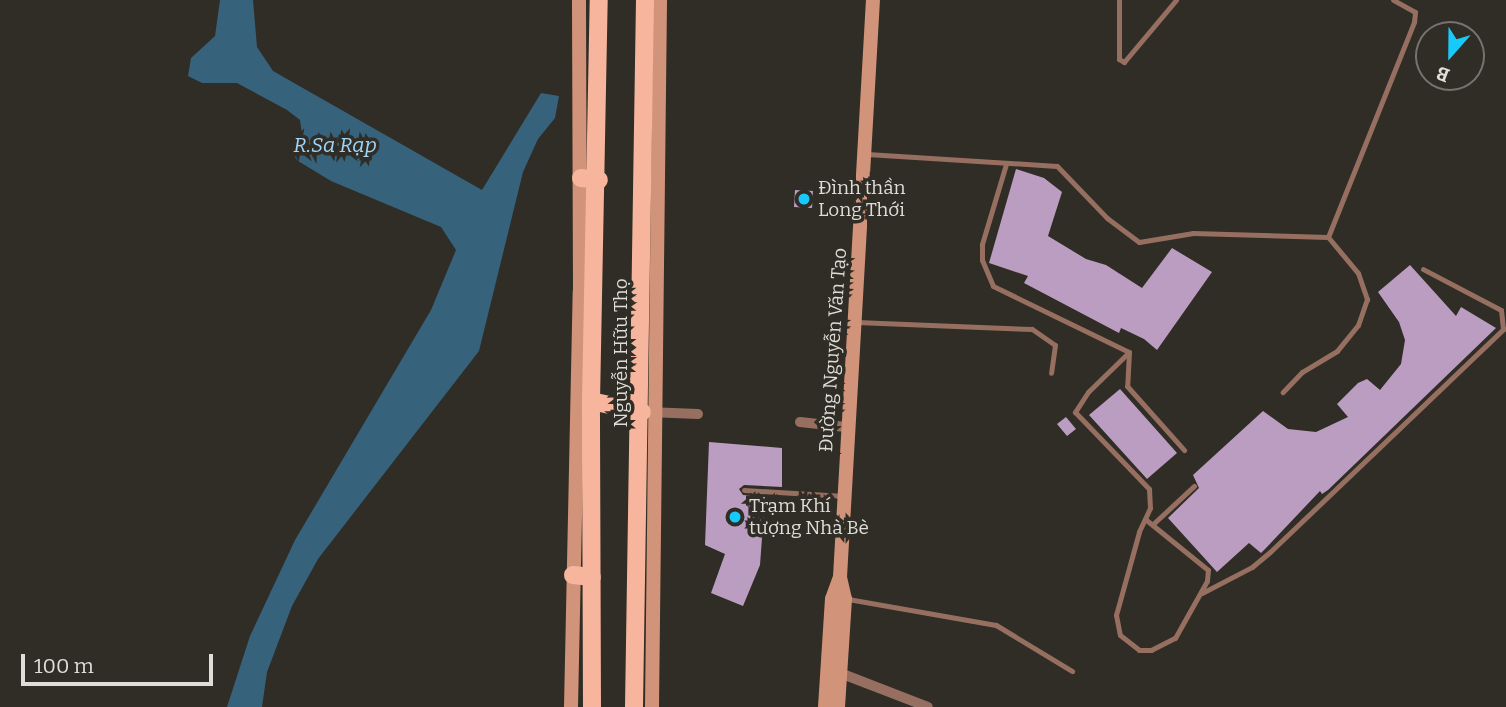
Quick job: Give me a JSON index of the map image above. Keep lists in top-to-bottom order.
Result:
{
  "streets": {
    "main road": ["Đường Nguyễn Văn Tạo", "Nguyễn Hữu Thọ"]
  },
  "water": ["R.Sa Rạp"],
  "places": ["Đình thần Long Thới", "Trạm Khí tượng Nhà Bè"],
  "scale_bar": "100 m",
  "north": "bottom"
}
